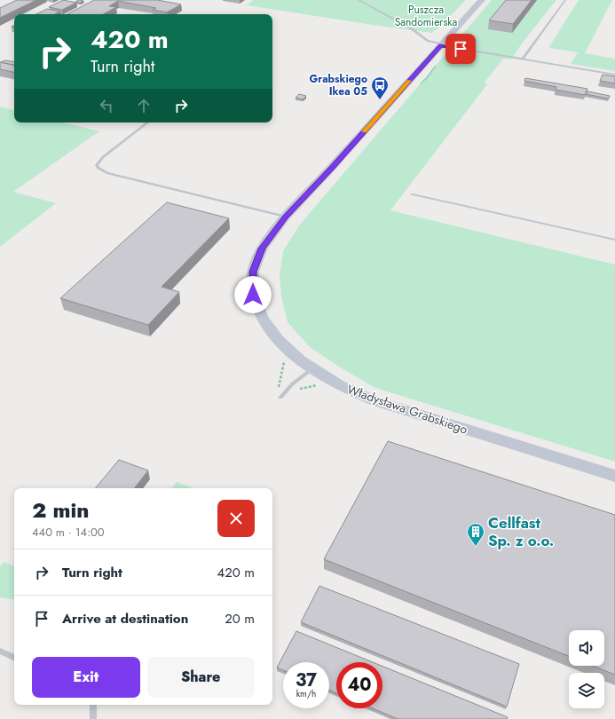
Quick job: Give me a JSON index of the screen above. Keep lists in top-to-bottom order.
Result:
{
  "streets": {
    "street": ["Władysława Grabskiego"]
  },
  "parks": ["Puszcza Sandomierska"],
  "places": {
    "bus stop": ["Grabskiego Ikea 05"],
    "building": ["Cellfast Sp. z o.o."]
  },
  "page": {
    "turn": ["420 m", "Turn right"],
    "heading": ["2 min", "440 m · 14:00"],
    "list": [
      {
        "name": "Turn right",
        "value": "420 m"
      },
      {
        "name": "Arrive at destination",
        "value": "20 m"
      }
    ],
    "buttons": ["Exit", "Share"],
    "speed": "37 km/h",
    "limit": "40"
  }
}
